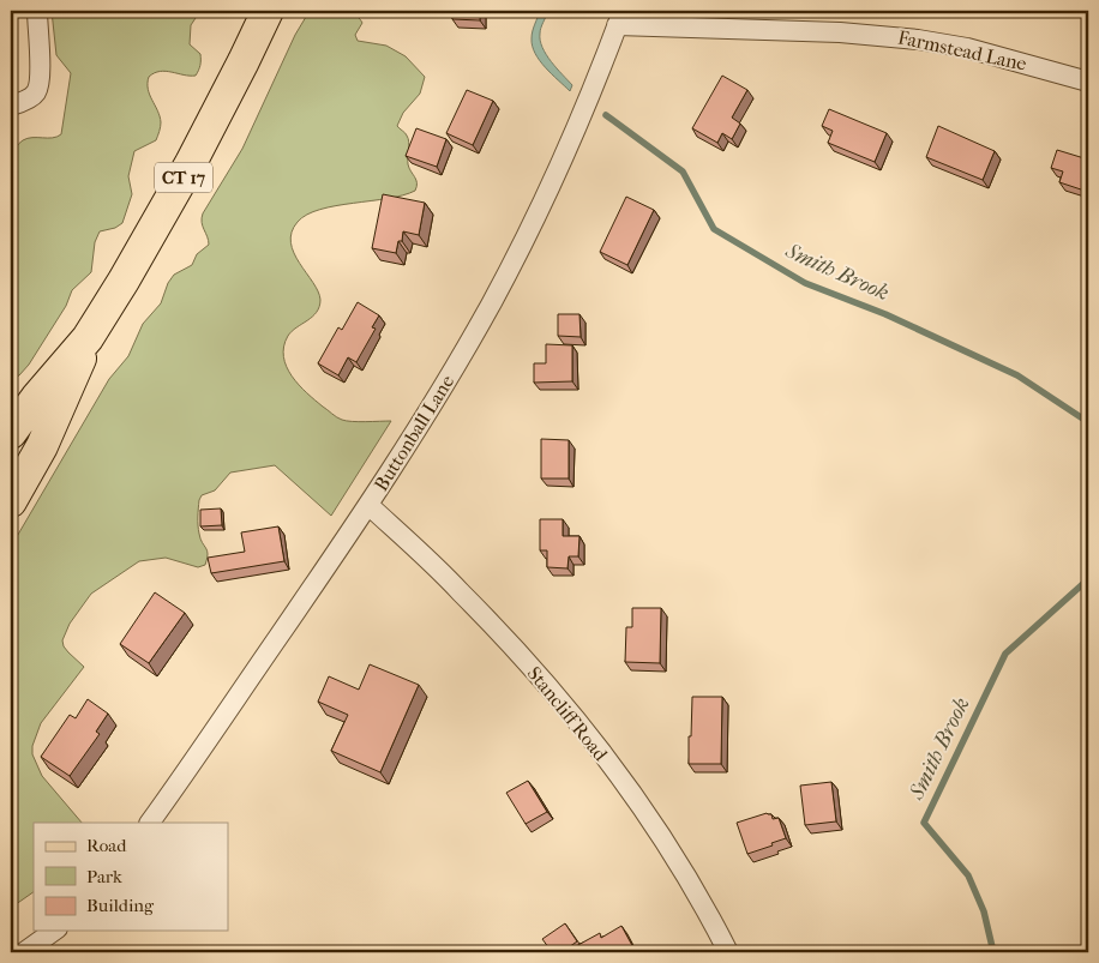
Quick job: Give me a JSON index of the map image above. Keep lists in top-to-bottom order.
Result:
{
  "streets": {
    "main road": ["CT 17"],
    "street": ["Farmstead Lane", "Buttonball Lane", "Stancliff Road"]
  },
  "crossings": [
    ["Farmstead Lane", "Buttonball Lane"],
    ["Buttonball Lane", "Stancliff Road"]
  ],
  "water": ["Smith Brook"],
  "legend": ["Road", "Park", "Building"]
}
